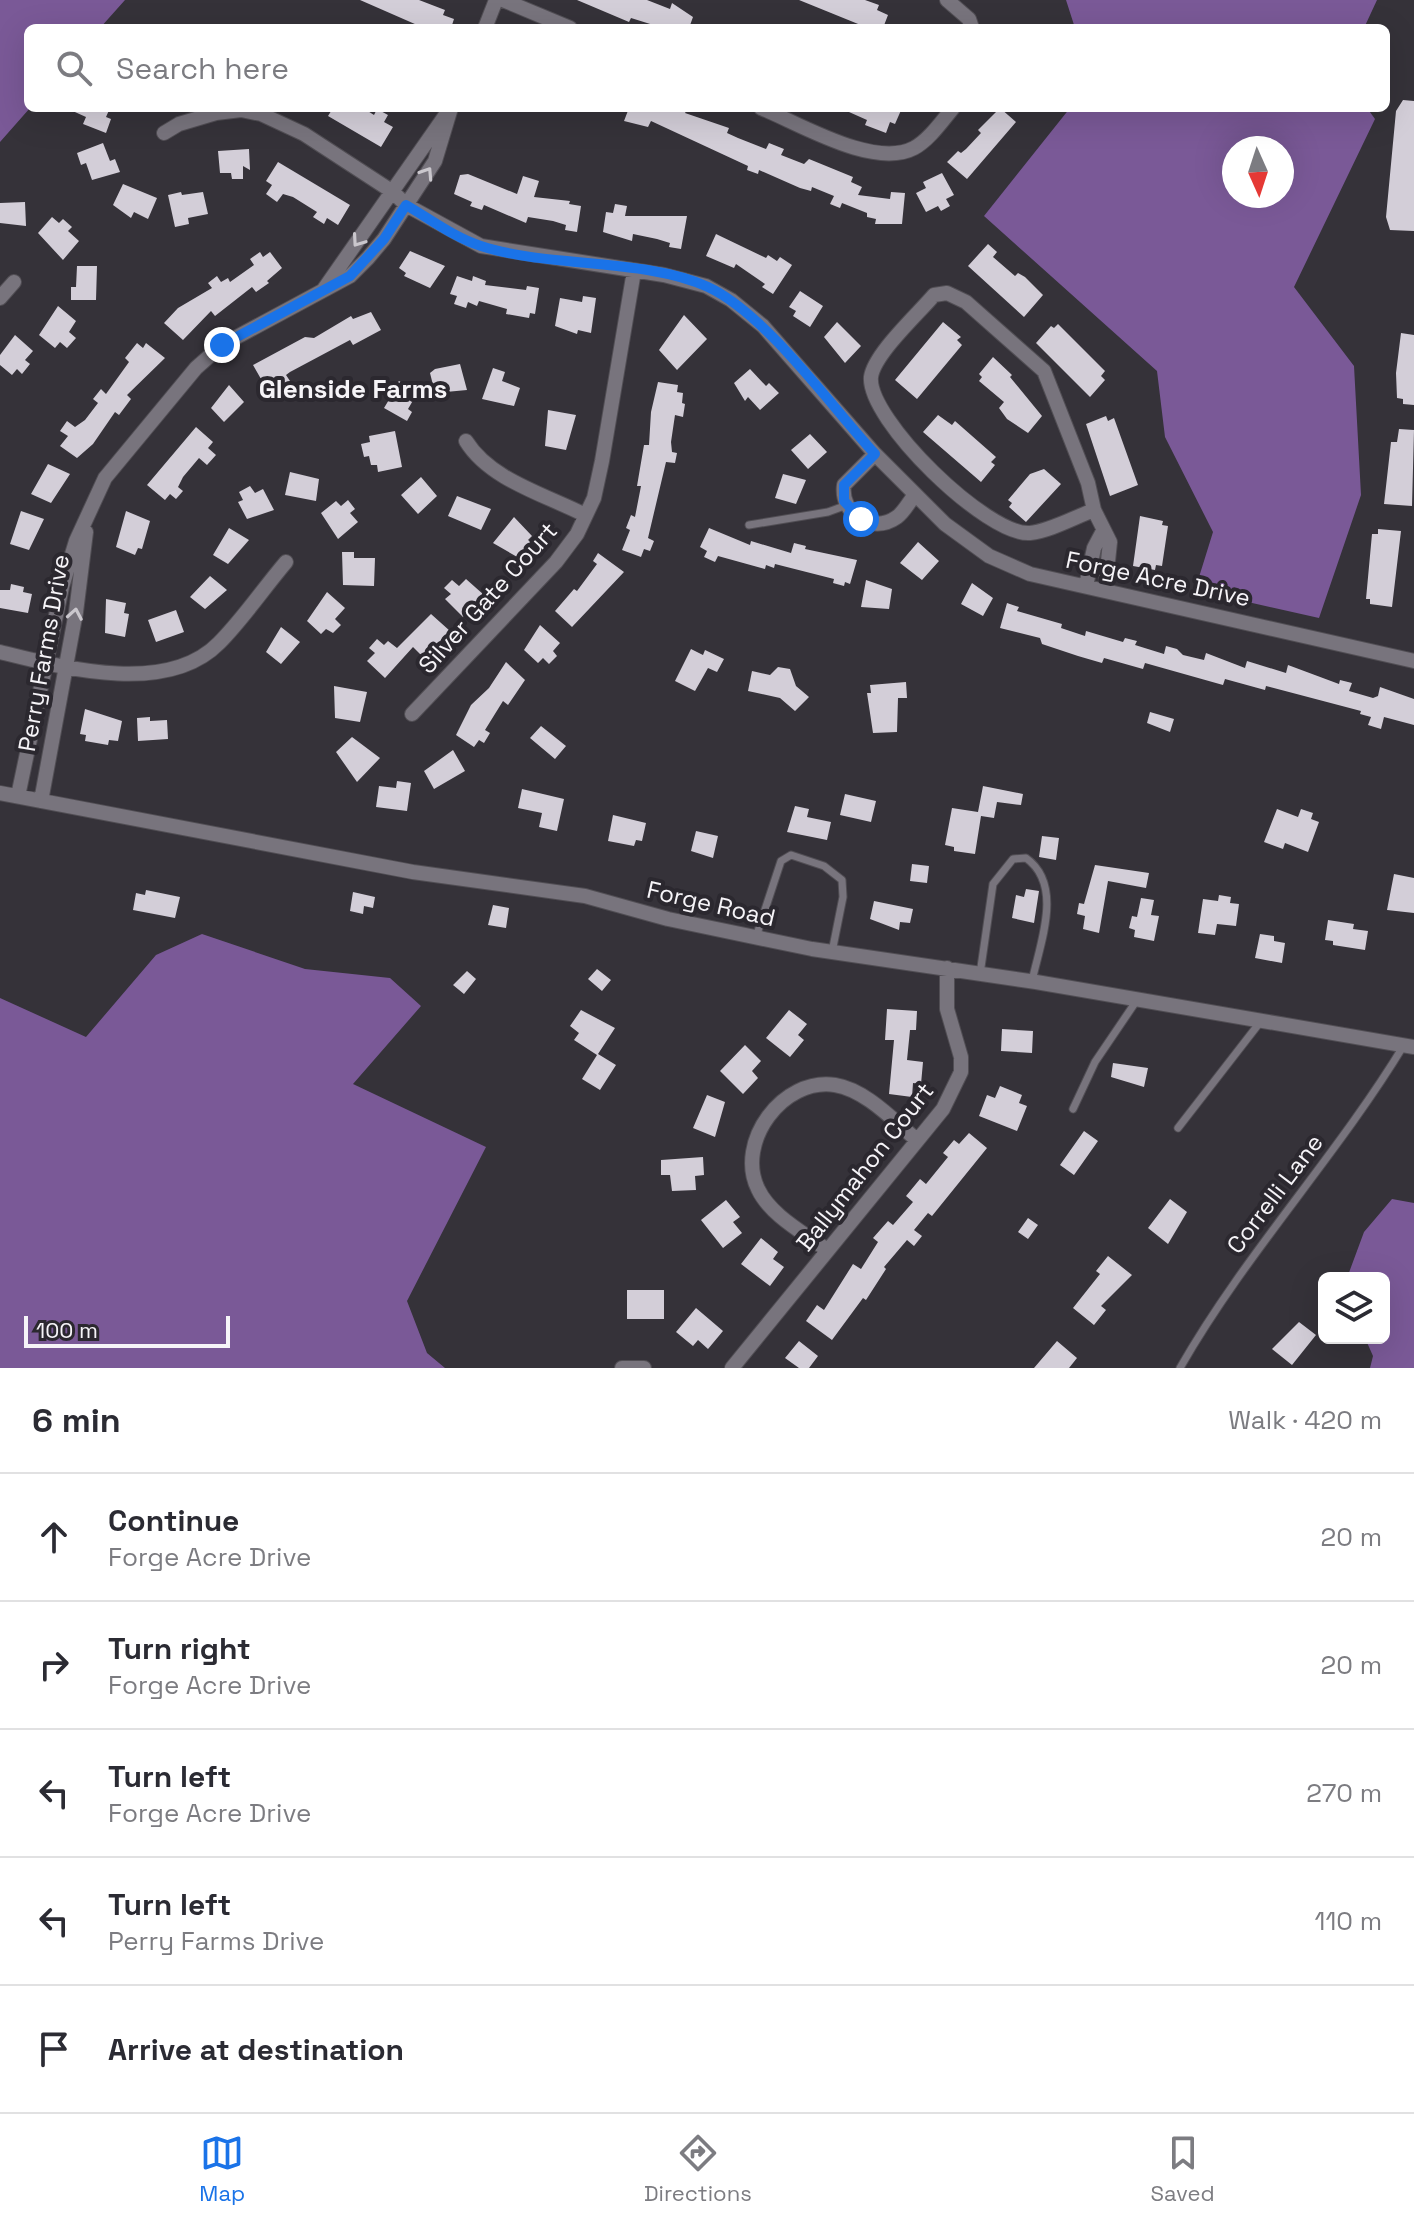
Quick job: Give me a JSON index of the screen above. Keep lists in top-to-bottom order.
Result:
{
  "streets": {
    "street": [
      "Forge Acre Drive",
      "Silver Gate Court",
      "Perry Farms Drive",
      "Forge Road",
      "Ballymahon Court"
    ],
    "lane": ["Correlli Lane"]
  },
  "crossings": [
    ["Forge Acre Drive", "Silver Gate Court"],
    ["Forge Acre Drive", "Perry Farms Drive"],
    ["Perry Farms Drive", "Forge Road"],
    ["Forge Road", "Ballymahon Court"],
    ["Forge Road", "Correlli Lane"]
  ],
  "districts": ["Glenside Farms"],
  "scale_bar": "100 m",
  "north": "bottom",
  "page": {
    "search": "Search here",
    "scale": "100 m",
    "heading": ["6 min", "Walk · 420 m"],
    "list": [
      ["Continue", "Forge Acre Drive", "20 m"],
      ["Turn right", "Forge Acre Drive", "20 m"],
      ["Turn left", "Forge Acre Drive", "270 m"],
      ["Turn left", "Perry Farms Drive", "110 m"],
      "Arrive at destination"
    ],
    "nav": ["Map", "Directions", "Saved"]
  }
}
